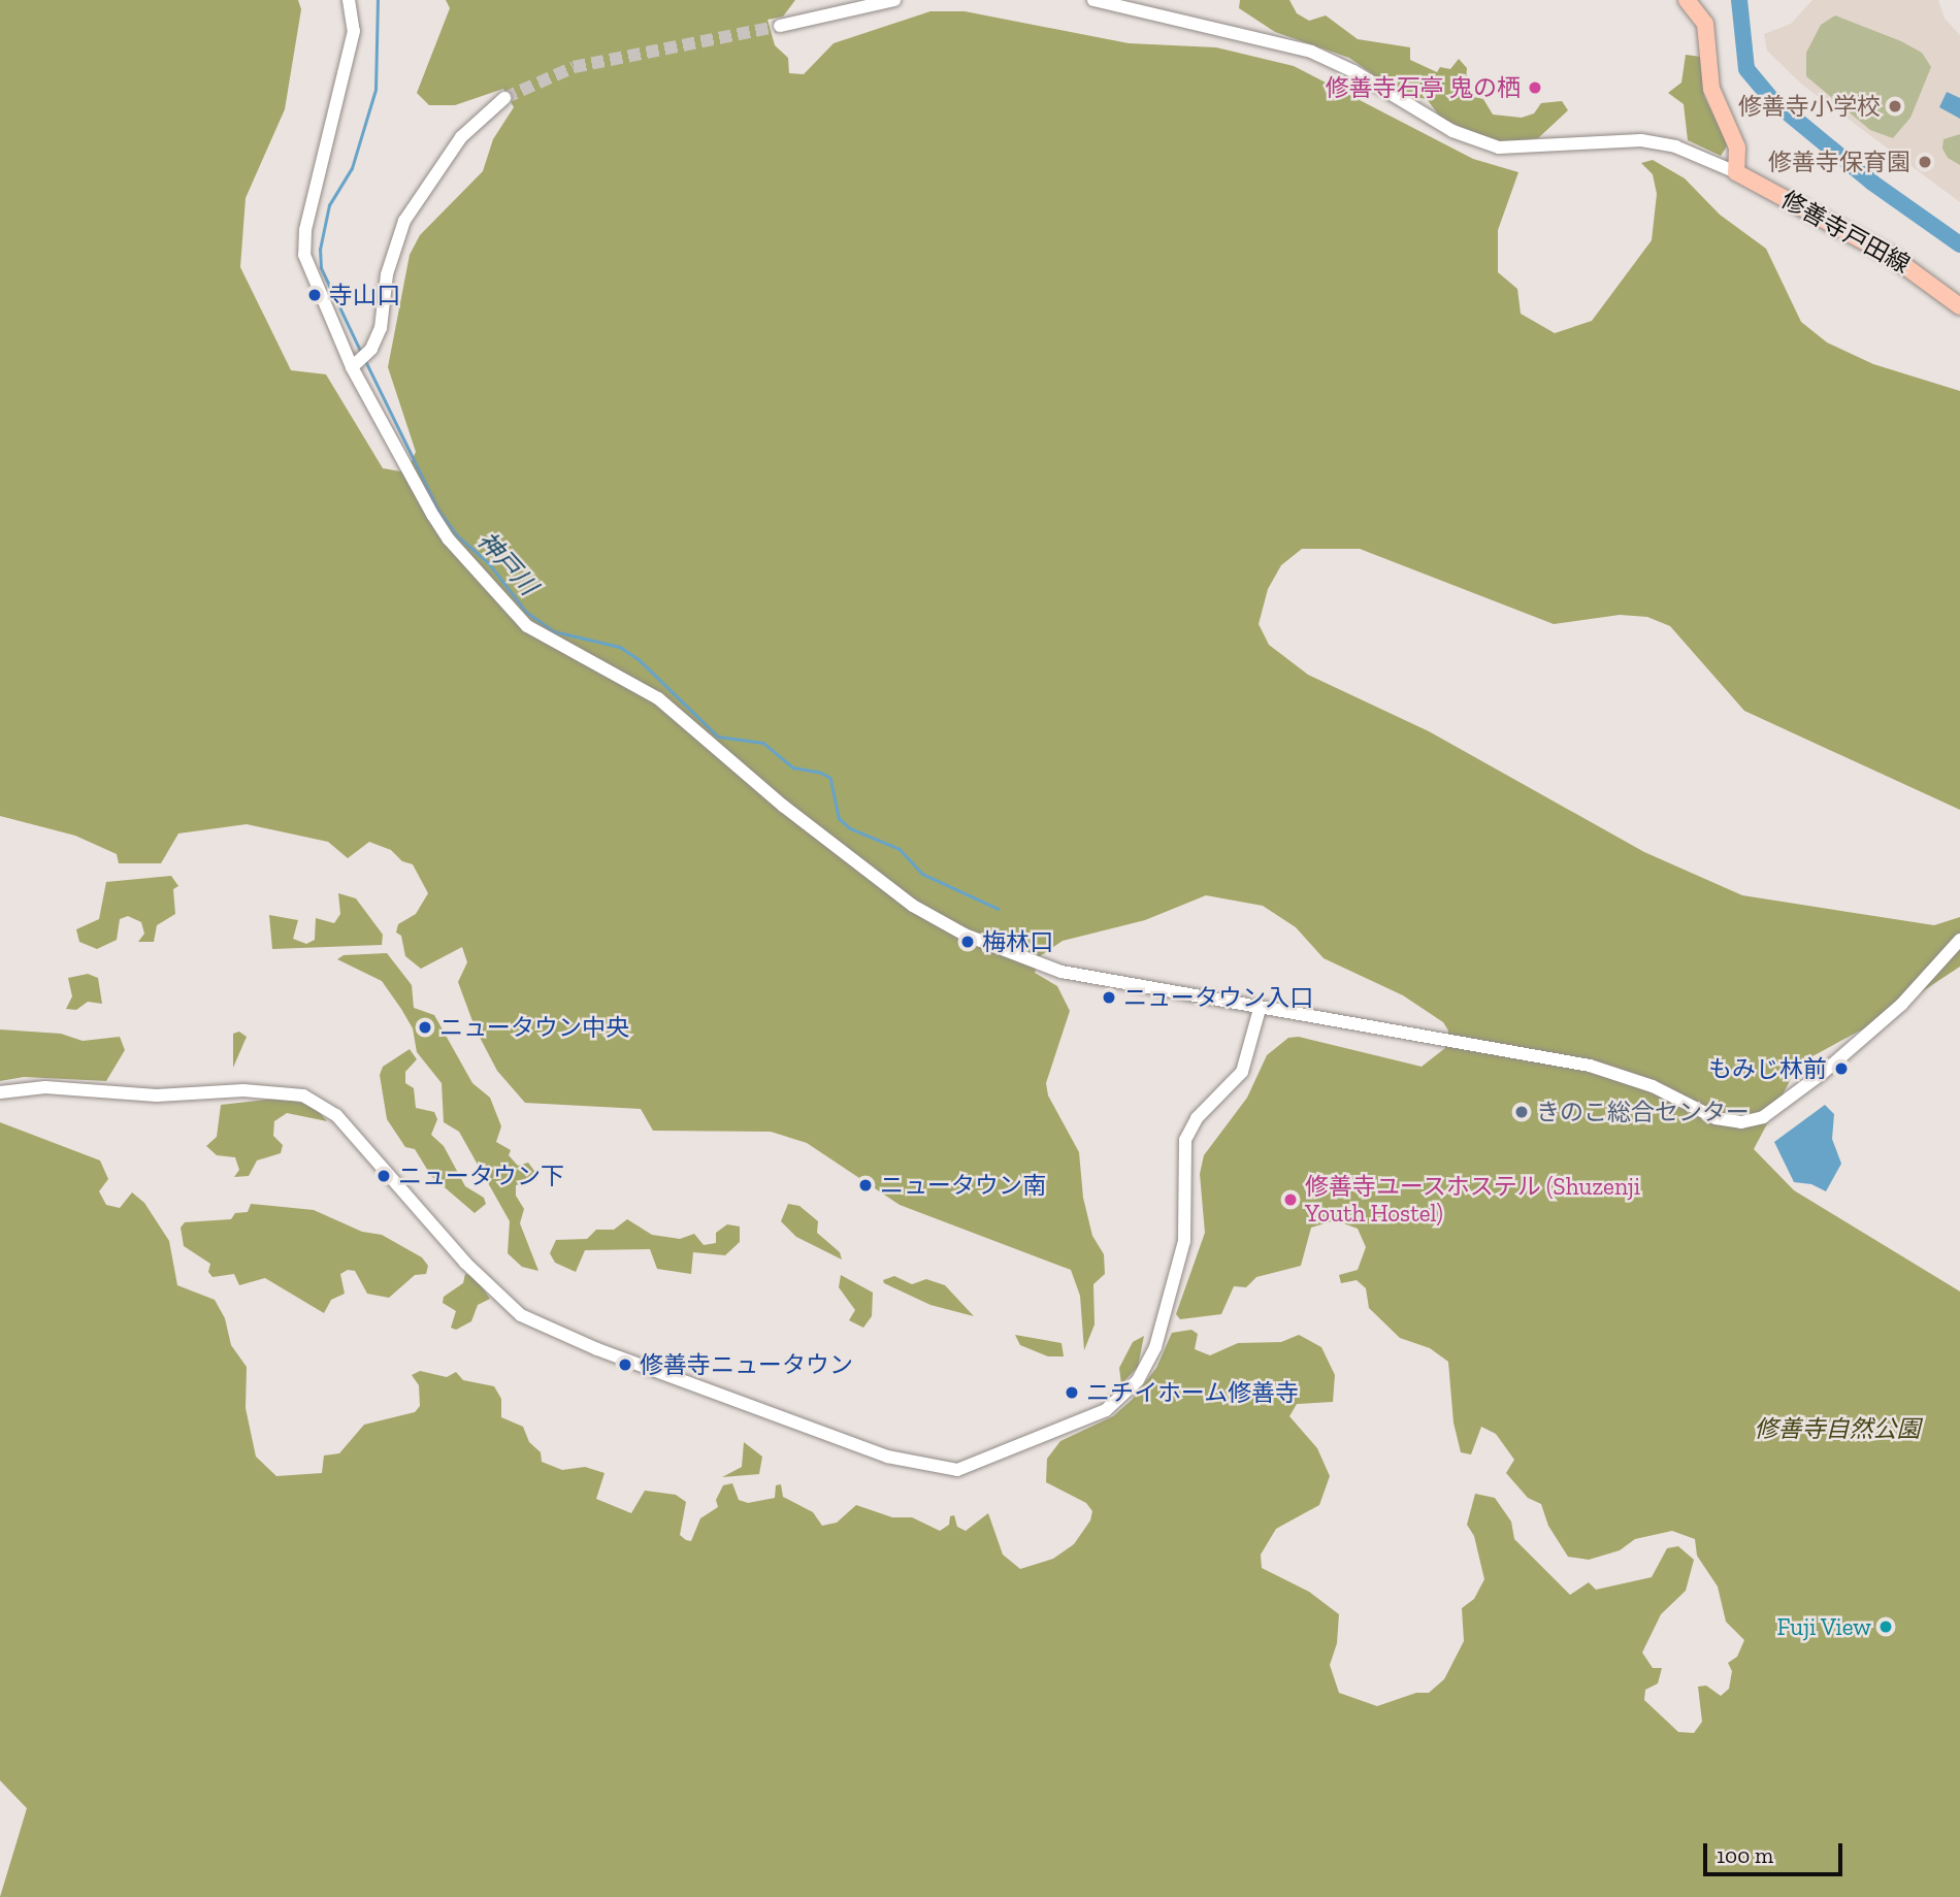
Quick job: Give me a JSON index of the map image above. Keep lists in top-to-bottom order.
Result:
{
  "streets": {
    "main road": ["修善寺戸田線"]
  },
  "water": ["神戸川"],
  "parks": ["修善寺自然公園"],
  "places": [
    "修善寺石亭 鬼の栖",
    "修善寺小学校",
    "修善寺保育園",
    "寺山口",
    "梅林口",
    "ニュータウン入口",
    "ニュータウン中央",
    "もみじ林前",
    "きのこ総合センター",
    "ニュータウン下",
    "ニュータウン南",
    "修善寺ユースホステル (Shuzenji Youth Hostel)",
    "修善寺ニュータウン",
    "ニチイホーム修善寺",
    "Fuji View"
  ],
  "scale_bar": "100 m"
}
